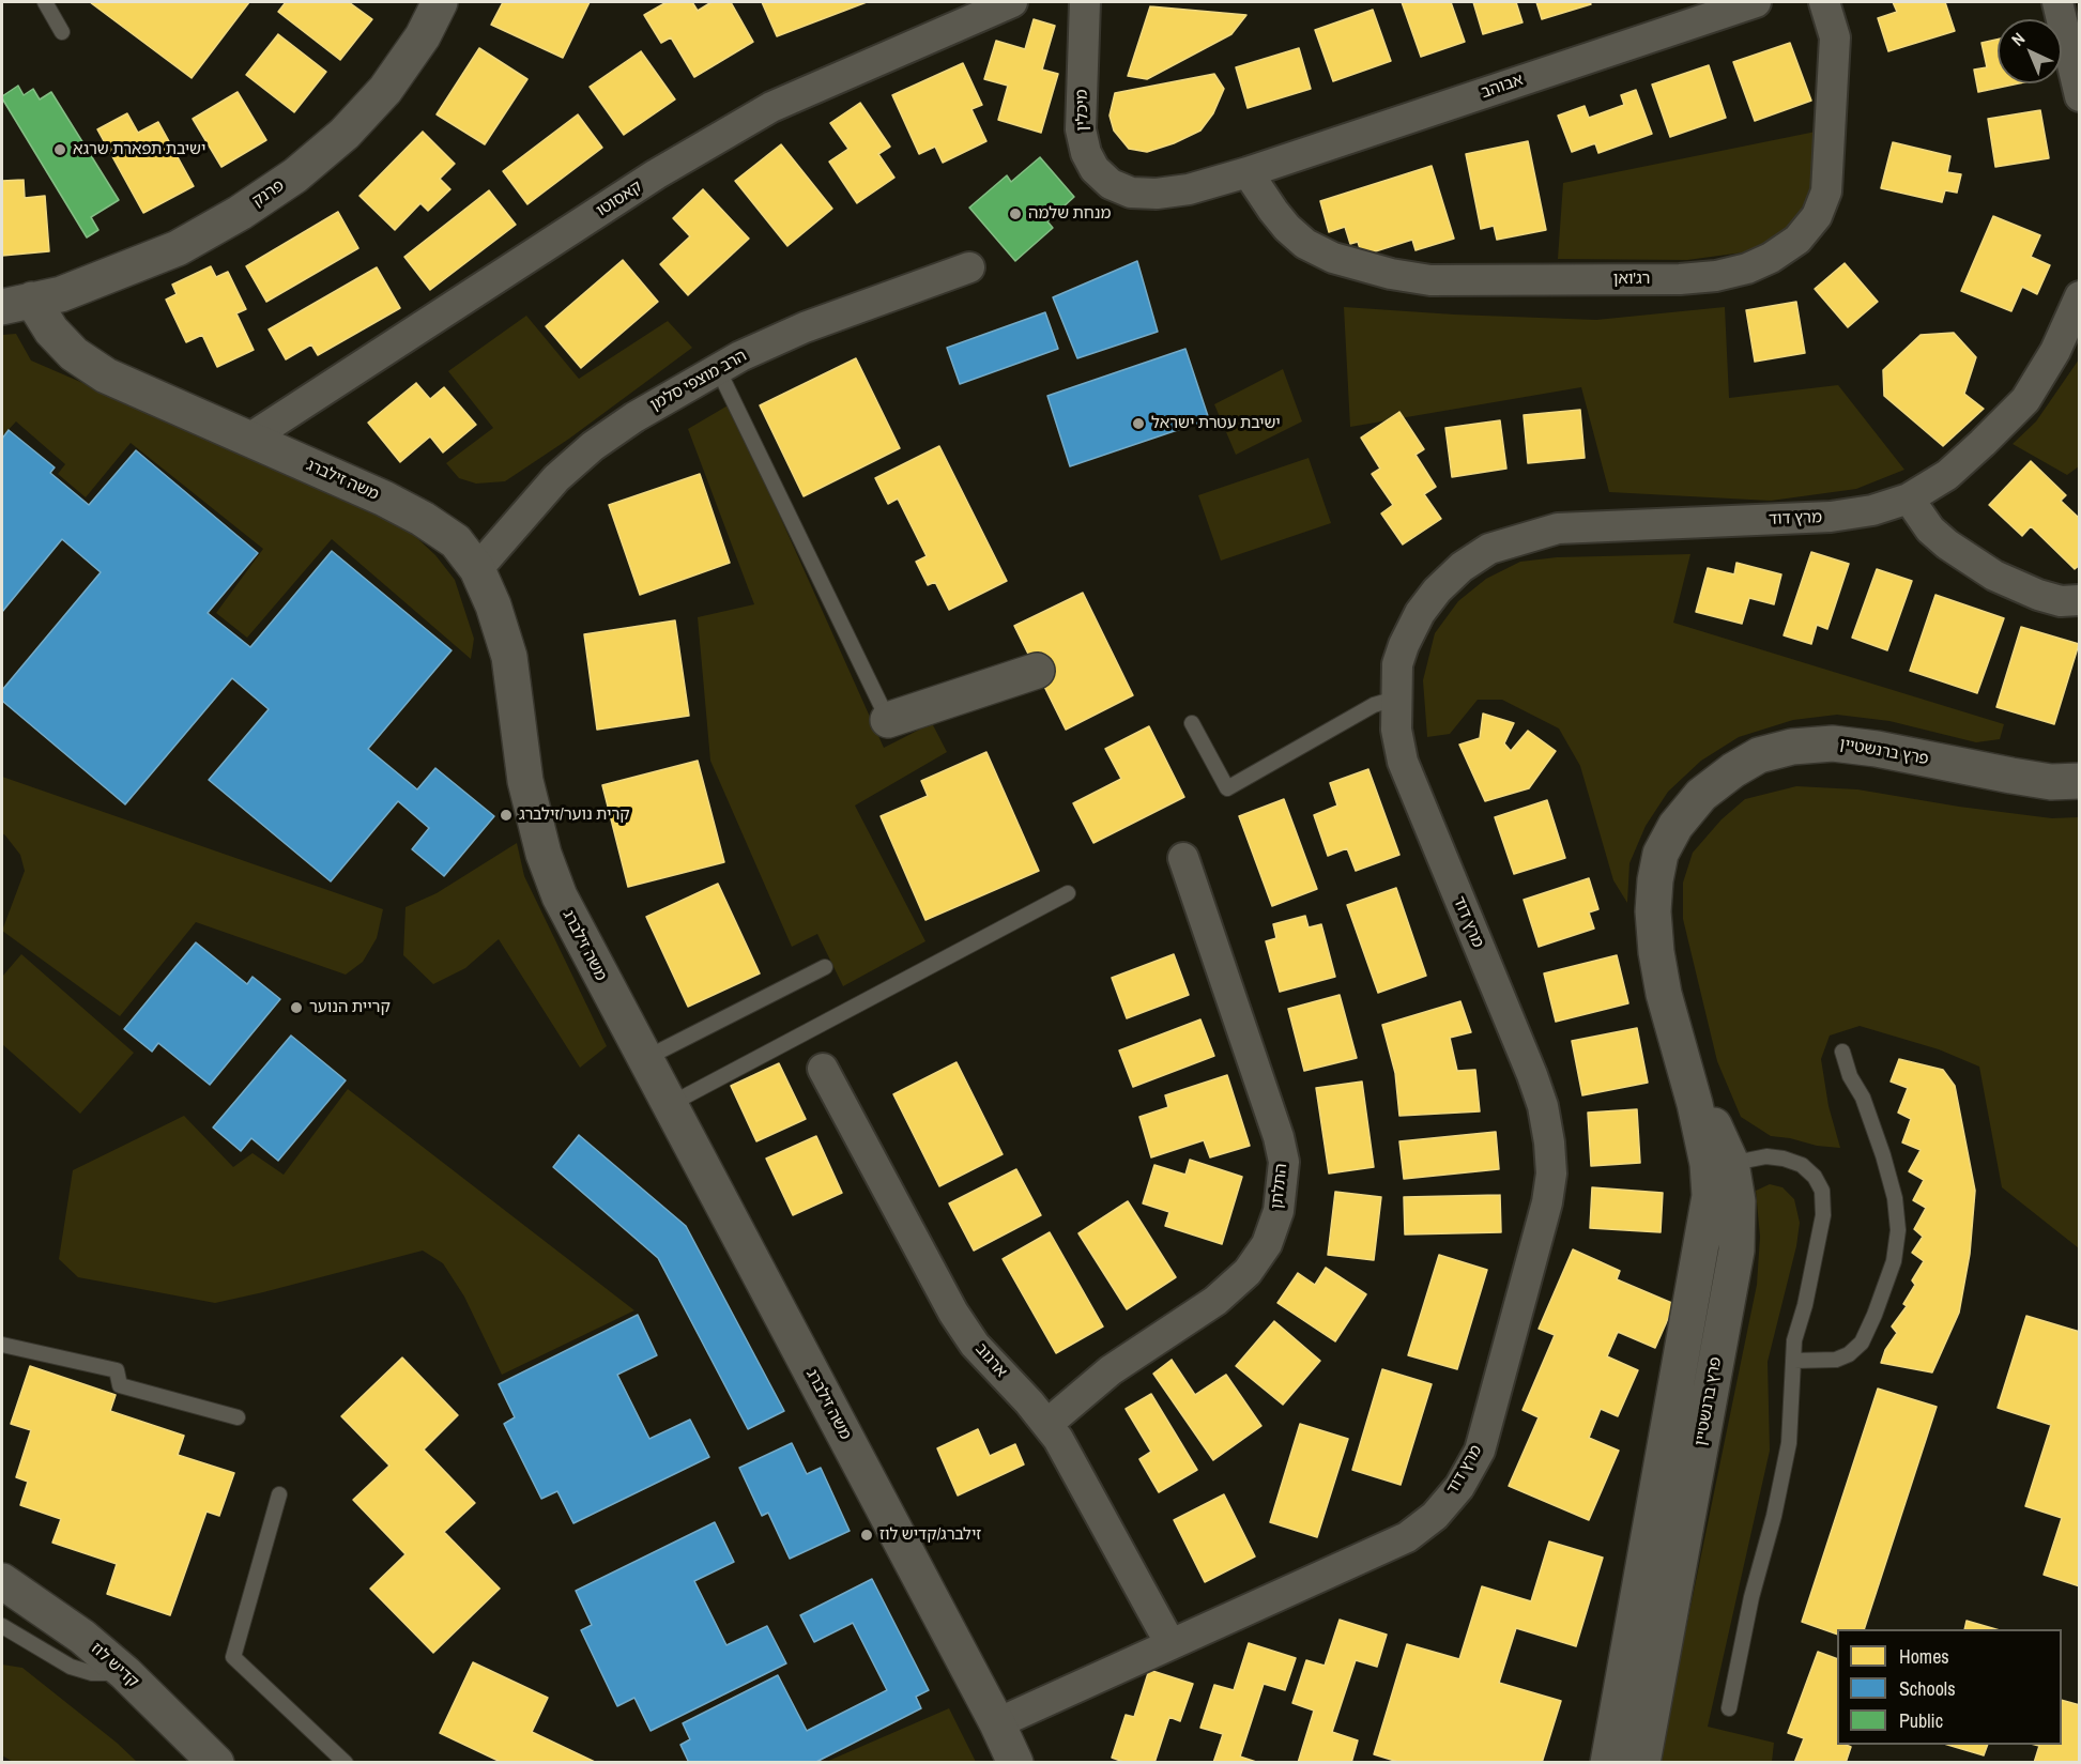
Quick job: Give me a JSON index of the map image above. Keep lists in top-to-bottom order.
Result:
{
  "streets": {
    "street": [
      "אבוהב",
      "מיכלין",
      "פרנק",
      "קאסוטו",
      "רג'ואן",
      "הרב מוצפי סלמן",
      "משה זילברג",
      "מרץ דוד",
      "פרץ ברנשטיין",
      "התלתן",
      "ארגוב",
      "קדיש לוז"
    ]
  },
  "crossings": [
    ["אבוהב", "מיכלין"],
    ["אבוהב", "רג'ואן"],
    ["מיכלין", "רג'ואן"],
    ["פרנק", "משה זילברג"],
    ["קאסוטו", "משה זילברג"],
    ["הרב מוצפי סלמן", "משה זילברג"],
    ["משה זילברג", "מרץ דוד"],
    ["מרץ דוד", "ארגוב"],
    ["התלתן", "ארגוב"]
  ],
  "places": [
    "ישיבת תפארת שרגא",
    "מנחת שלמה",
    "ישיבת עטרת ישראל",
    "קרית נוער/זילברג",
    "קריית הנוער",
    "זילברג/קדיש לוז"
  ],
  "legend": ["Homes", "Schools", "Public"],
  "north": "top left"
}
